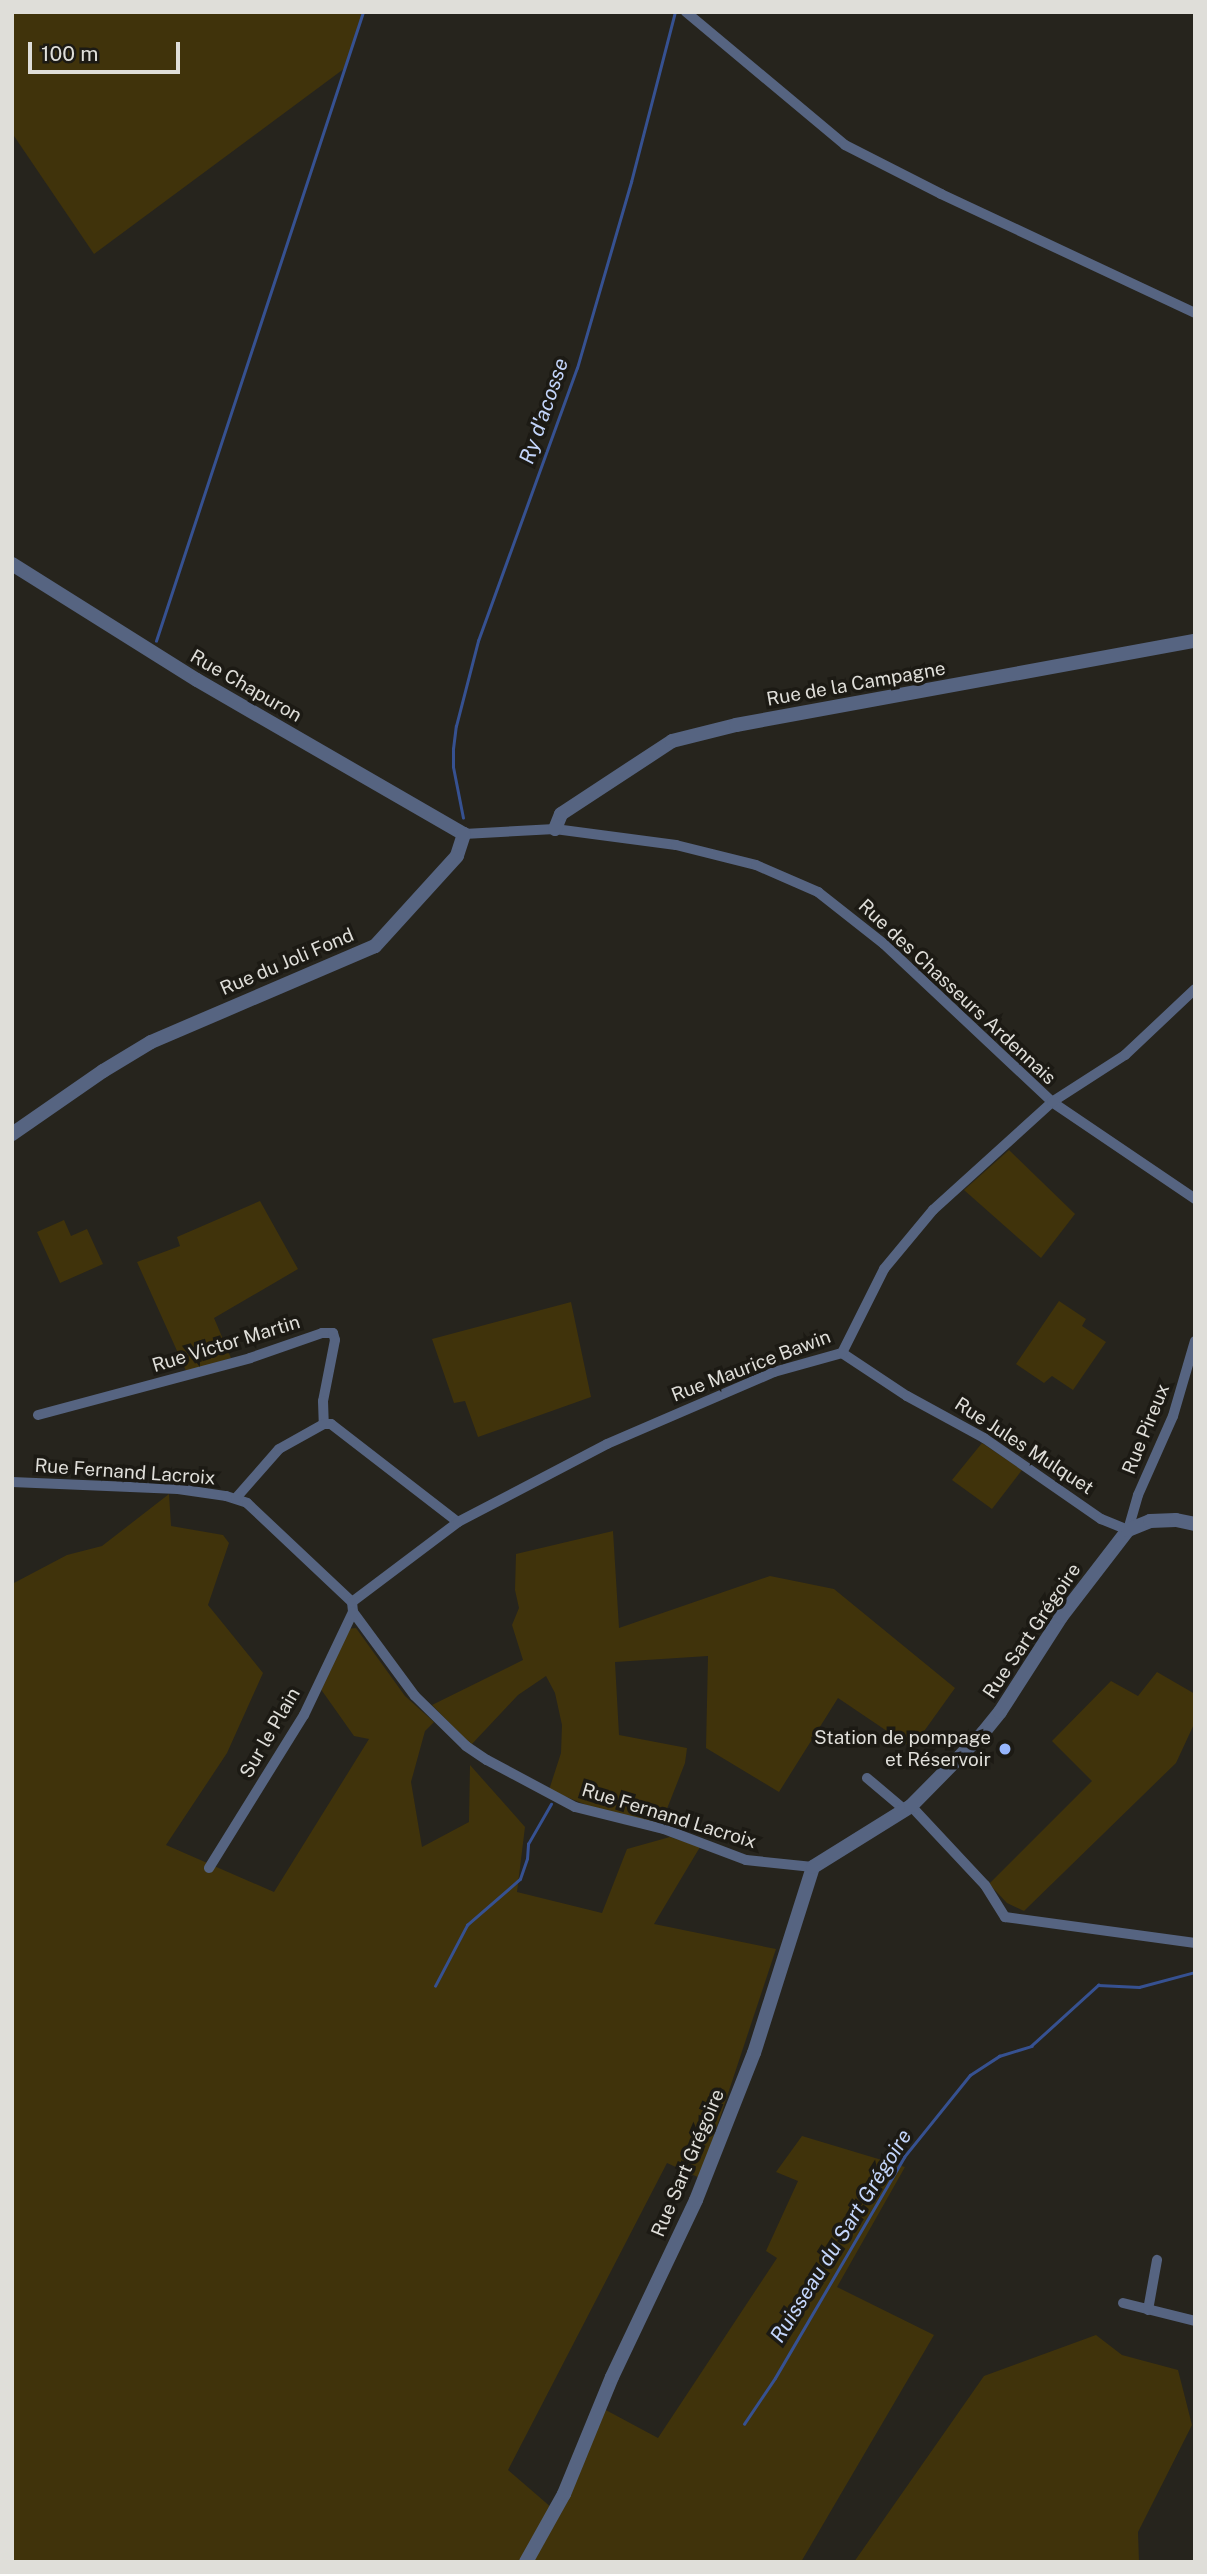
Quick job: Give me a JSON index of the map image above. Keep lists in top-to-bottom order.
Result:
{
  "streets": {
    "street": [
      "Rue de la Campagne",
      "Rue Chapuron",
      "Rue du Joli Fond",
      "Rue des Chasseurs Ardennais",
      "Rue Victor Martin",
      "Rue Maurice Bawin",
      "Rue Pireux",
      "Rue Jules Mulquet",
      "Rue Fernand Lacroix",
      "Rue Sart Grégoire",
      "Sur le Plain"
    ]
  },
  "crossings": [
    ["Rue de la Campagne", "Rue des Chasseurs Ardennais"],
    ["Rue Chapuron", "Rue du Joli Fond"],
    ["Rue des Chasseurs Ardennais", "Rue Maurice Bawin"],
    ["Rue Maurice Bawin", "Rue Jules Mulquet"],
    ["Rue Maurice Bawin", "Rue Fernand Lacroix"],
    ["Rue Maurice Bawin", "Sur le Plain"],
    ["Rue Pireux", "Rue Jules Mulquet"],
    ["Rue Pireux", "Rue Sart Grégoire"],
    ["Rue Jules Mulquet", "Rue Sart Grégoire"],
    ["Rue Fernand Lacroix", "Rue Sart Grégoire"],
    ["Rue Fernand Lacroix", "Sur le Plain"]
  ],
  "water": ["Ry d'acosse", "Ruisseau du Sart Grégoire"],
  "places": ["Station de pompage et Réservoir"],
  "scale_bar": "100 m"
}
